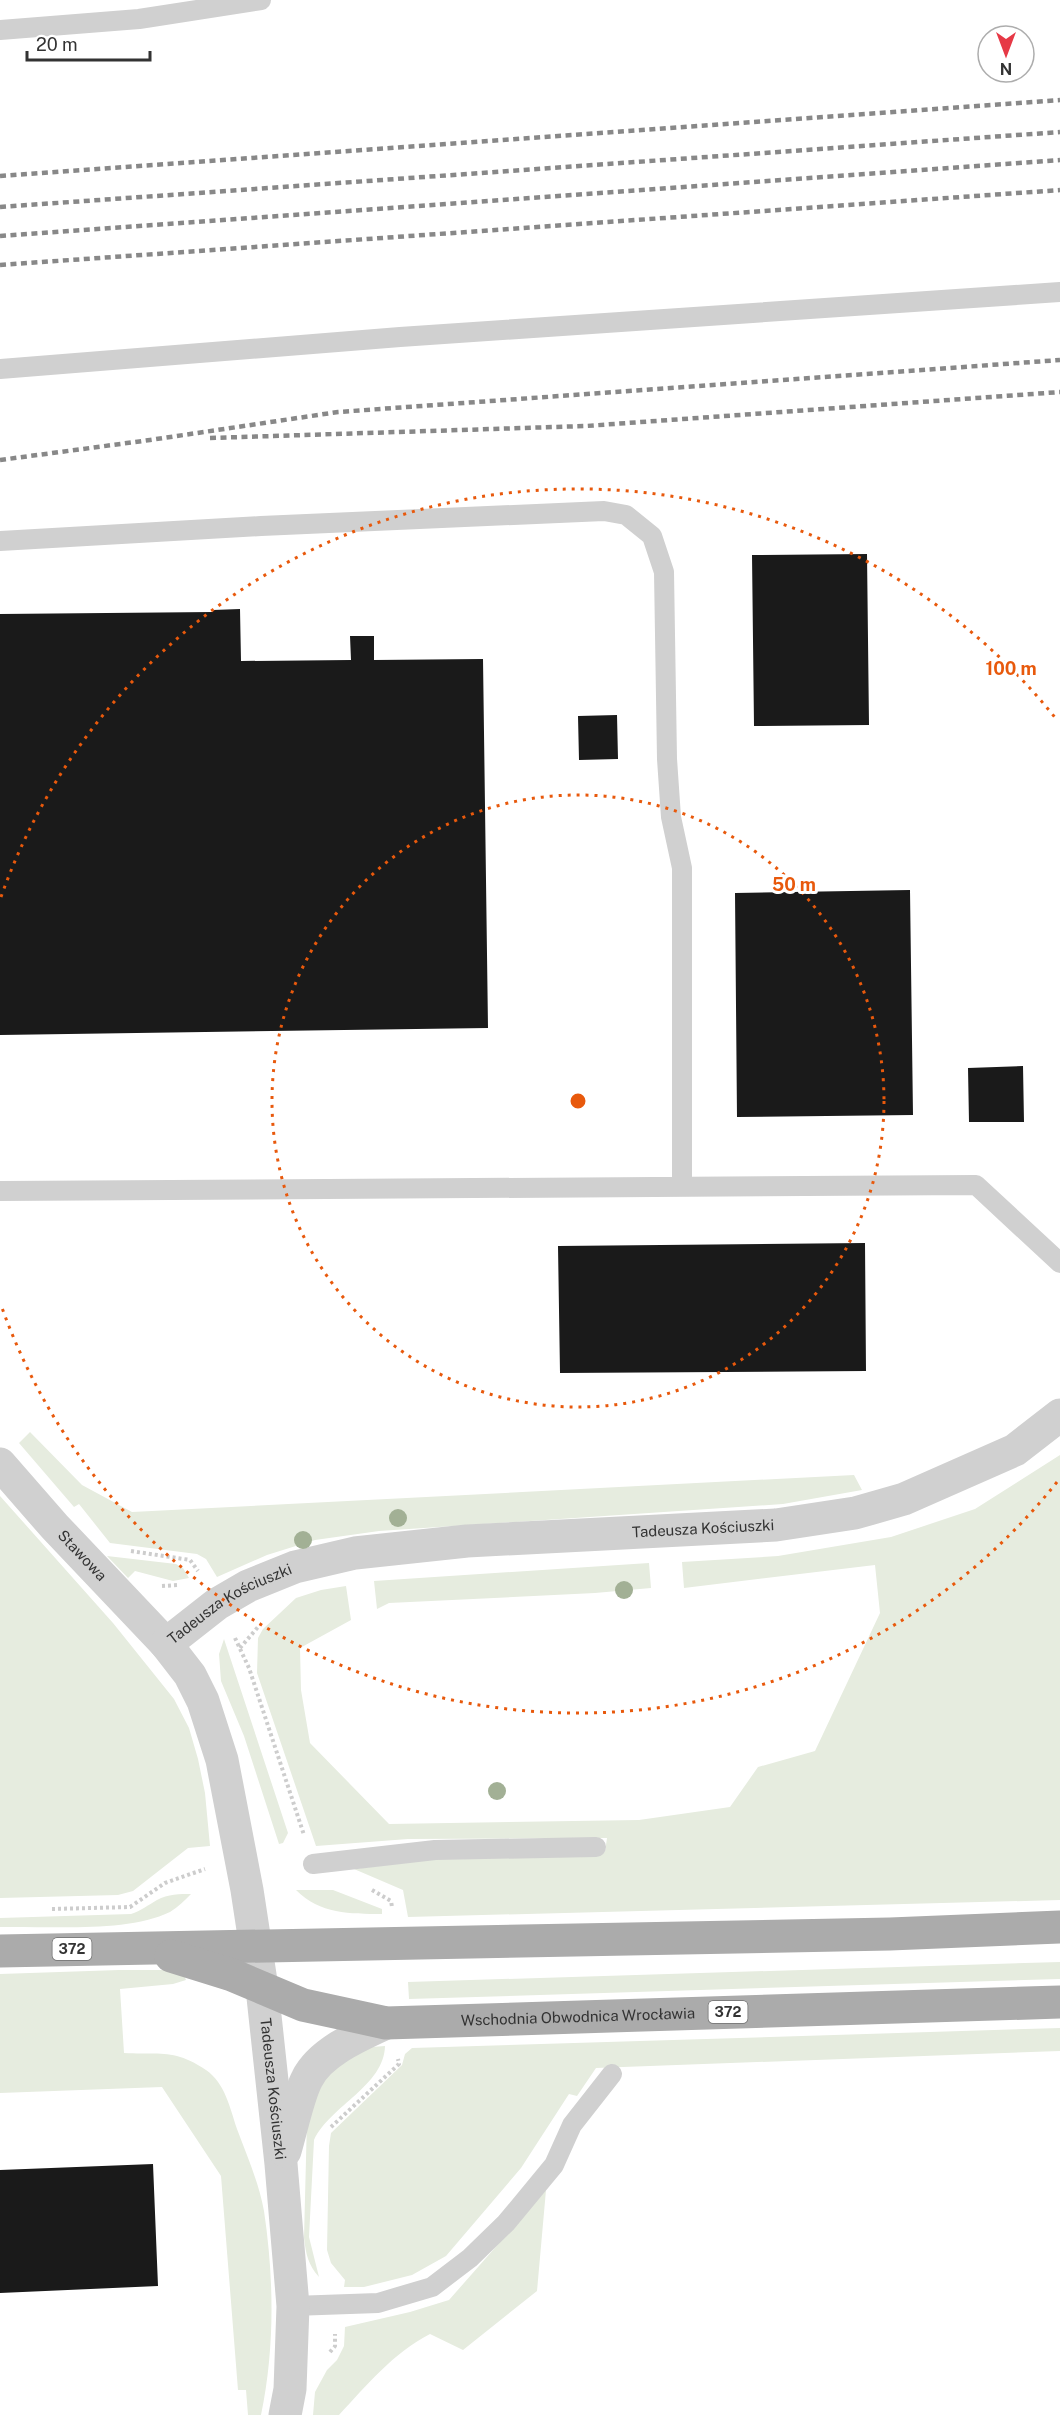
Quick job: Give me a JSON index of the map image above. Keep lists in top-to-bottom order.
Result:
{
  "streets": {
    "main road": ["372", "Wschodnia Obwodnica Wrocławia"],
    "street": ["Tadeusza Kościuszki", "Stawowa"]
  },
  "crossings": [
    ["Tadeusza Kościuszki", "Stawowa"],
    ["Tadeusza Kościuszki", "Wschodnia Obwodnica Wrocławia"]
  ],
  "scale_bar": "20 m",
  "north": "bottom",
  "rings": ["100 m", "50 m"]
}
